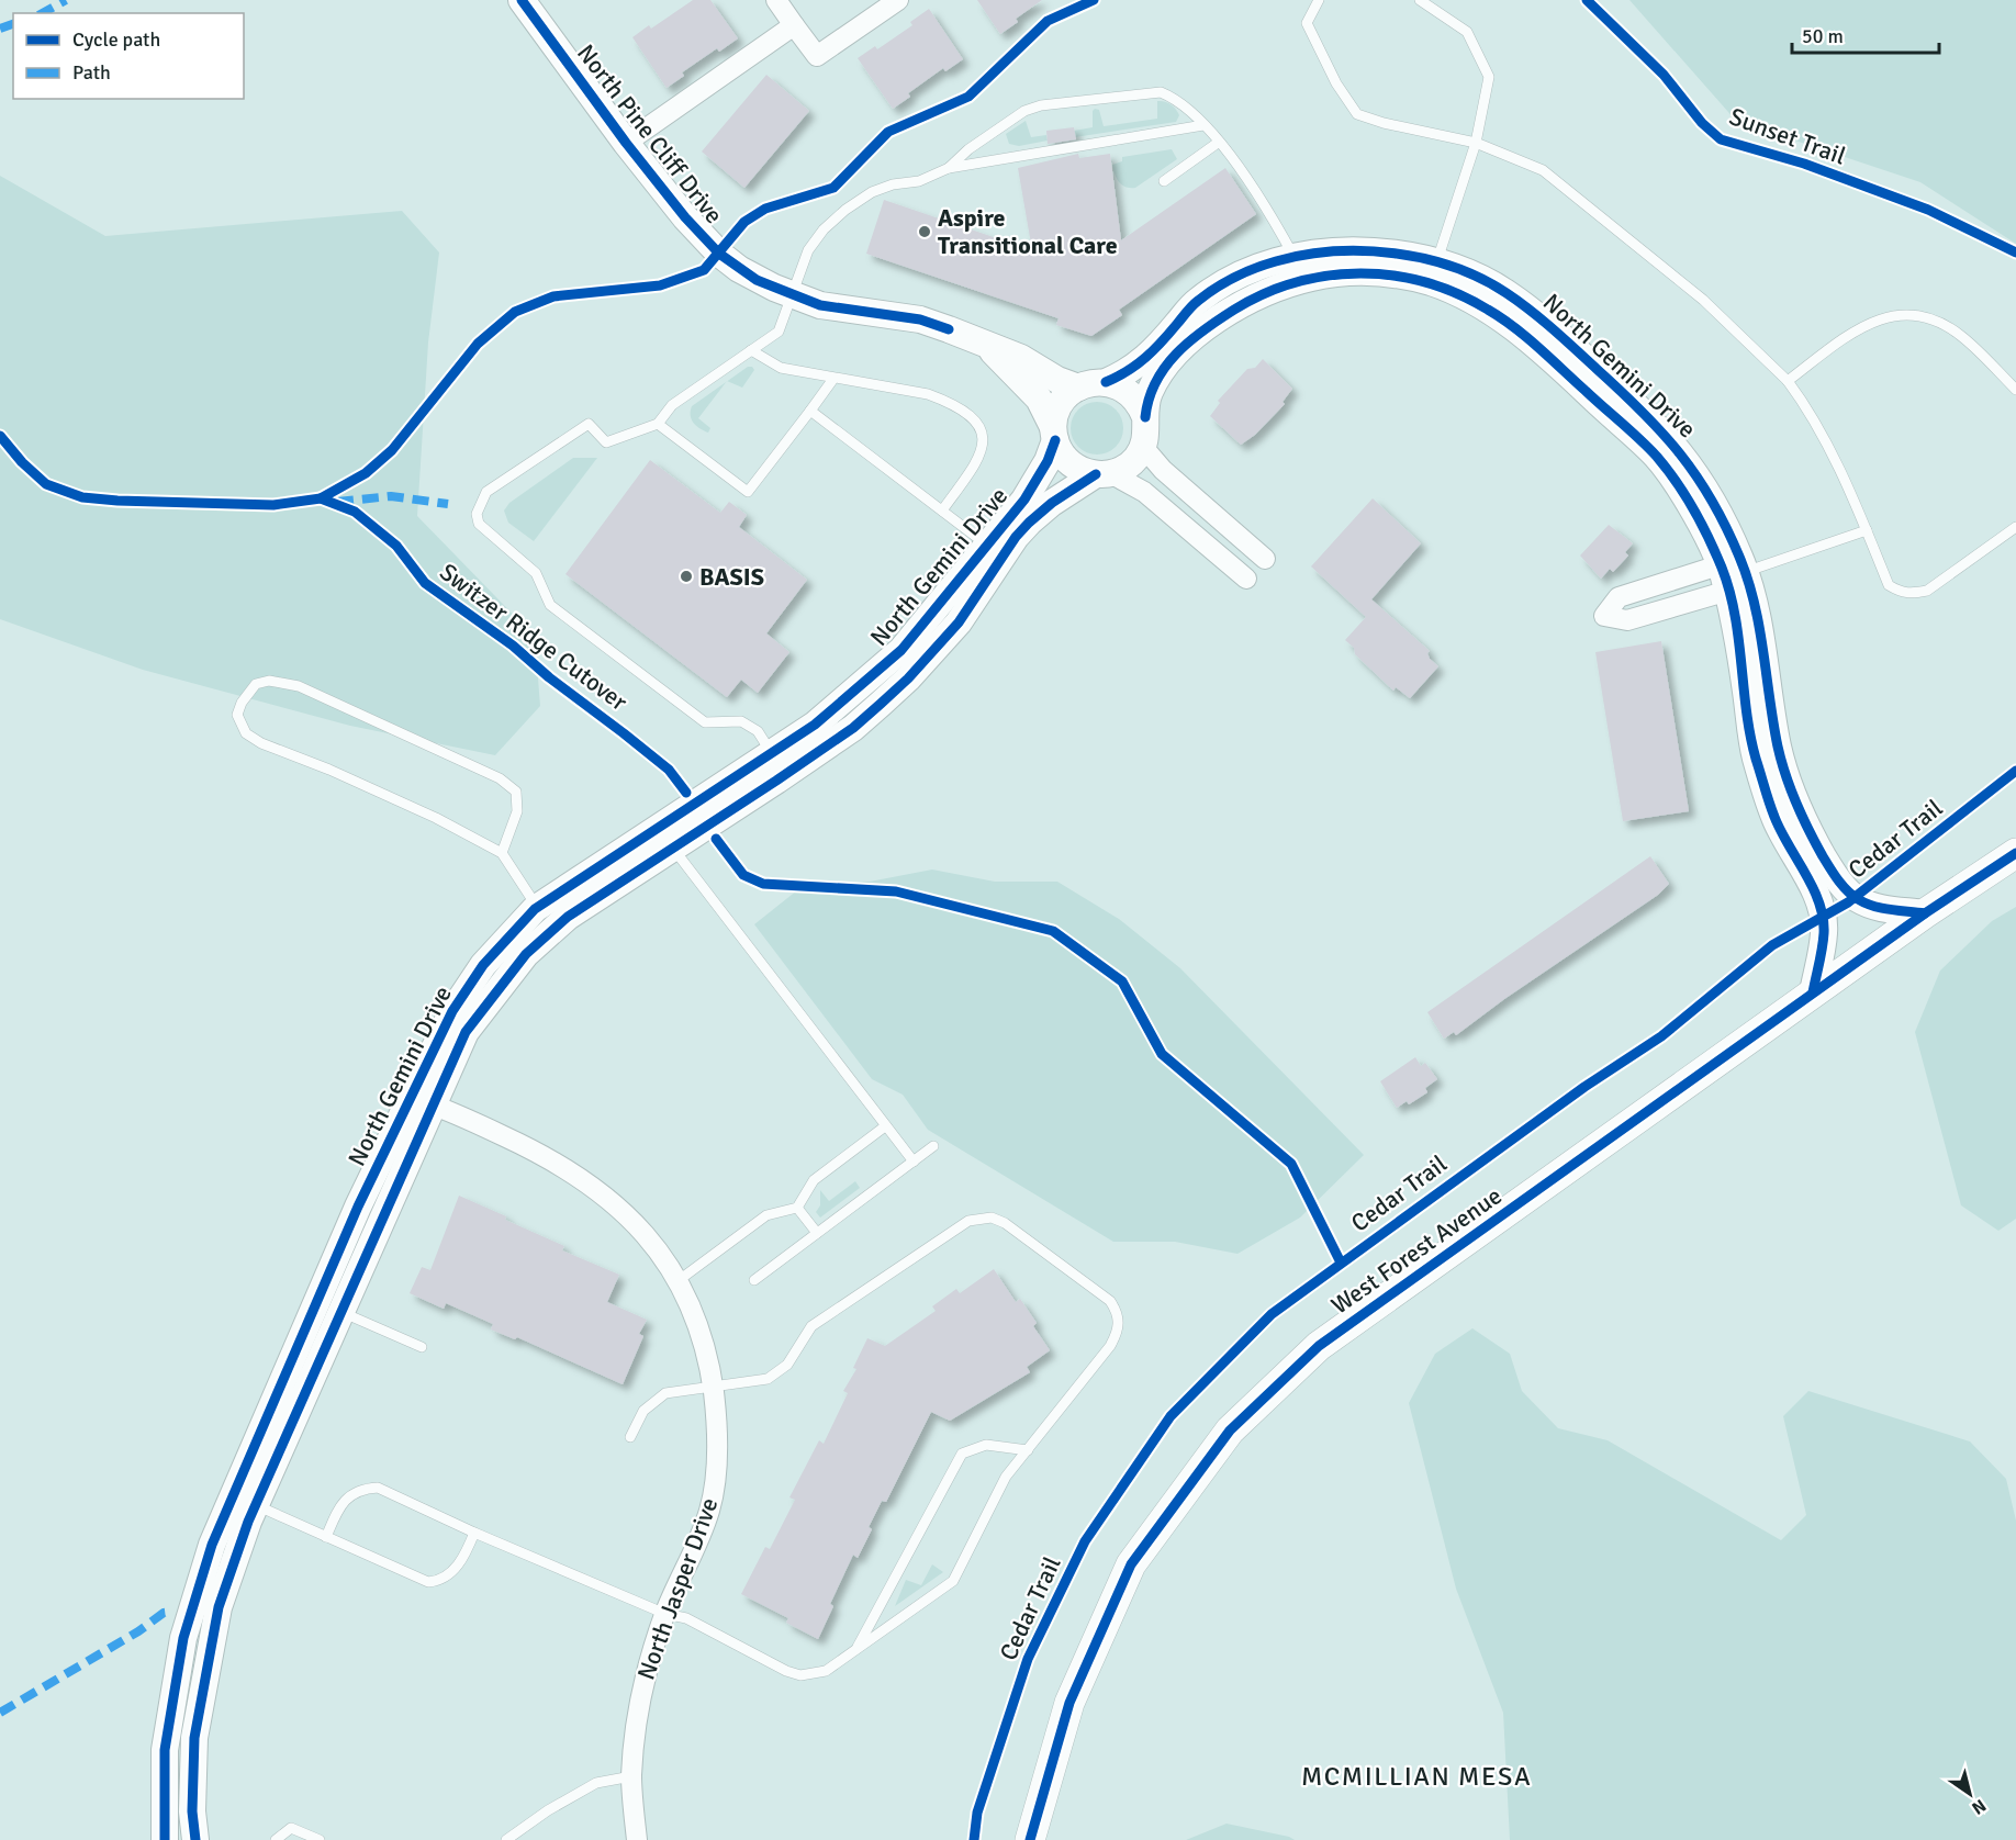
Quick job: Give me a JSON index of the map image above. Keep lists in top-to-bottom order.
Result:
{
  "streets": {
    "main road": ["West Forest Avenue"],
    "street": ["North Pine Cliff Drive", "North Gemini Drive", "North Jasper Drive"],
    "cycle path": ["Sunset Trail", "Switzer Ridge Cutover", "Cedar Trail"]
  },
  "crossings": [
    ["North Pine Cliff Drive", "North Gemini Drive"],
    ["North Gemini Drive", "West Forest Avenue"],
    ["North Gemini Drive", "North Jasper Drive"]
  ],
  "districts": ["MCMILLIAN MESA"],
  "places": ["Aspire Transitional Care", "BASIS"],
  "legend": ["Cycle path", "Path"],
  "scale_bar": "50 m",
  "north": "bottom right"
}
